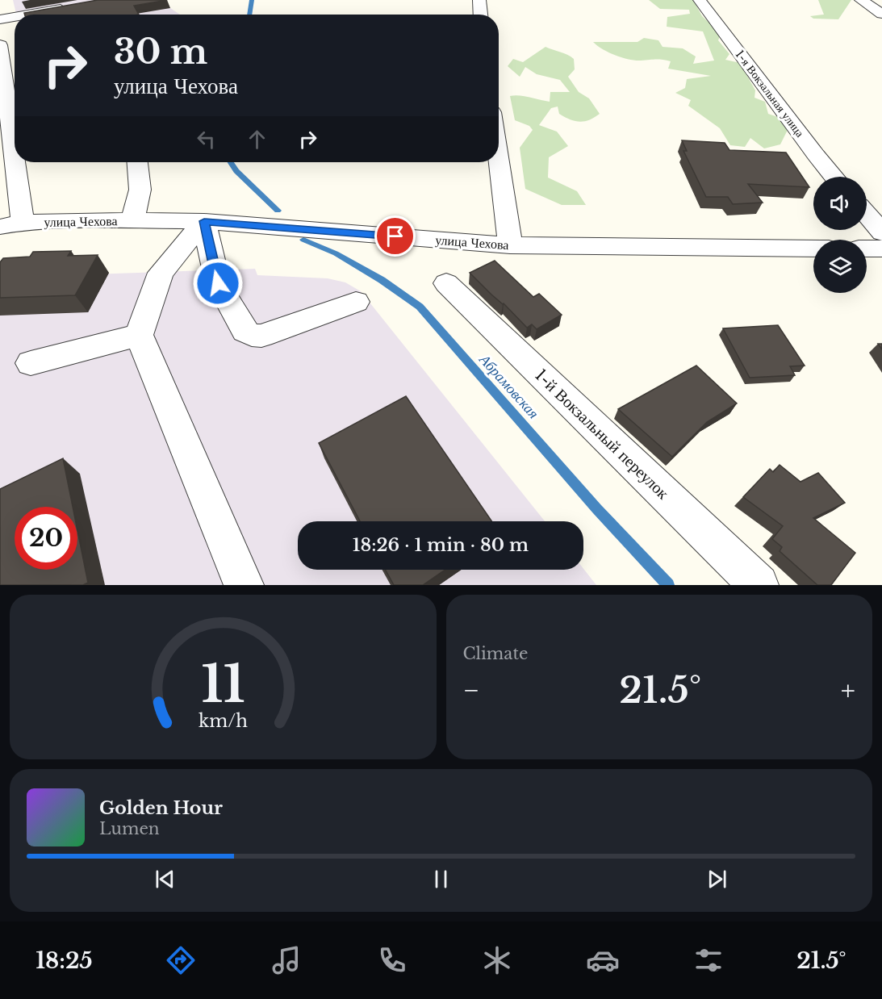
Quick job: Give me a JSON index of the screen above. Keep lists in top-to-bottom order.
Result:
{
  "streets": {
    "street": ["1-я Вокзальная улица", "улица Чехова", "1-й Вокзальный переулок"]
  },
  "water": ["Абрамовская"],
  "page": {
    "turn": ["30 m", "улица Чехова"],
    "limit": "20",
    "trip": "18:26 · 1 min · 80 m",
    "tile": "Climate",
    "heat": ["−", "21.5°", "+"],
    "song": ["Golden Hour", "Lumen"],
    "tabs": ["18:25", "21.5°"],
    "gauge": ["11", "km/h"]
  }
}
